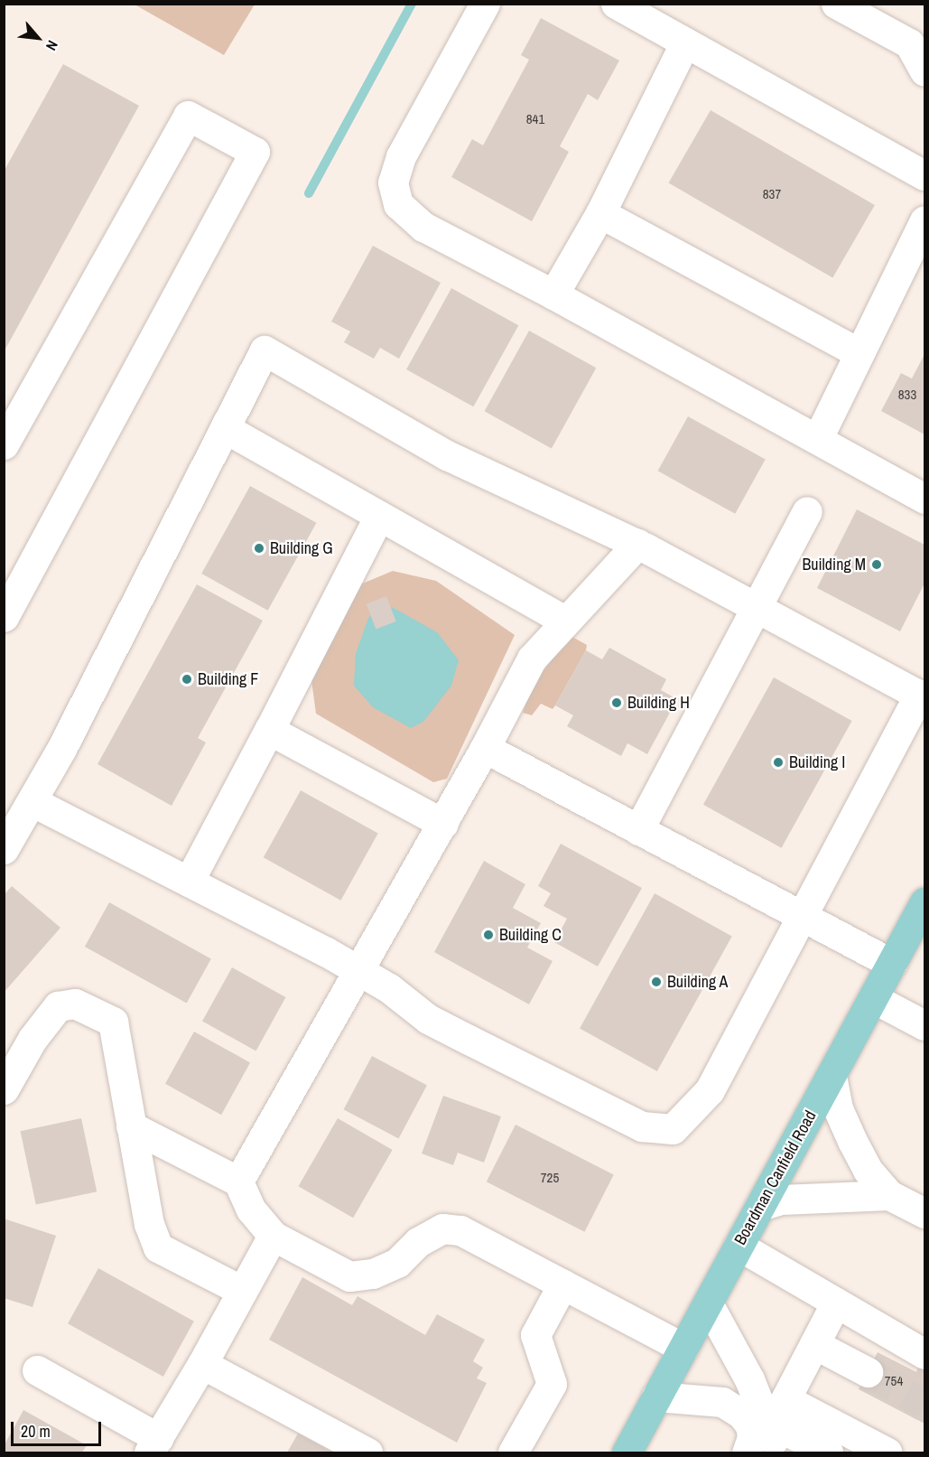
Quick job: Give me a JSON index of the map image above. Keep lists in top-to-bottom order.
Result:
{
  "streets": {
    "main road": ["Boardman Canfield Road"]
  },
  "places": [
    "Building G",
    "Building M",
    "Building F",
    "Building H",
    "Building I",
    "Building C",
    "Building A"
  ],
  "house_numbers": [
    "841",
    "837",
    "833",
    "725",
    "754"
  ],
  "scale_bar": "20 m",
  "north": "bottom right"
}
